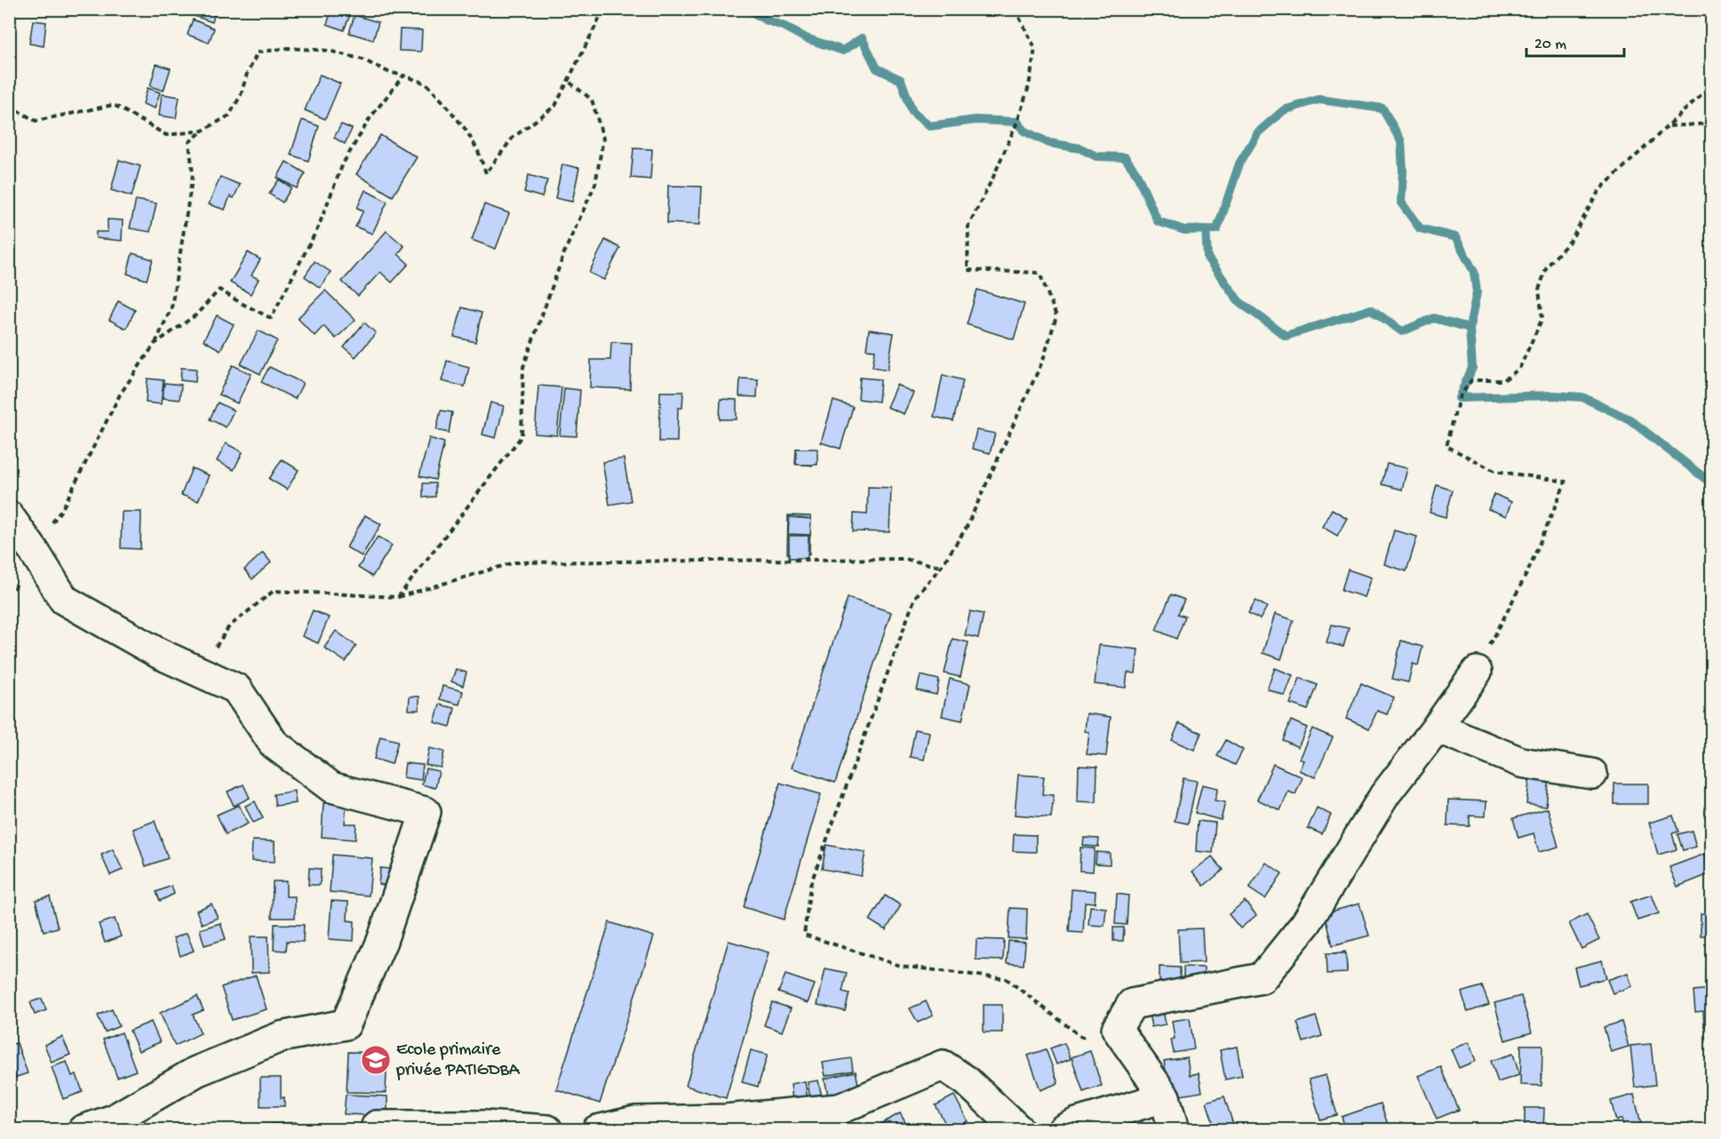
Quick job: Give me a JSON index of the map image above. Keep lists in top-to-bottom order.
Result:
{
  "places": {
    "school or university": ["Ecole primaire privée PATIGDBA"]
  },
  "scale_bar": "20 m"
}
